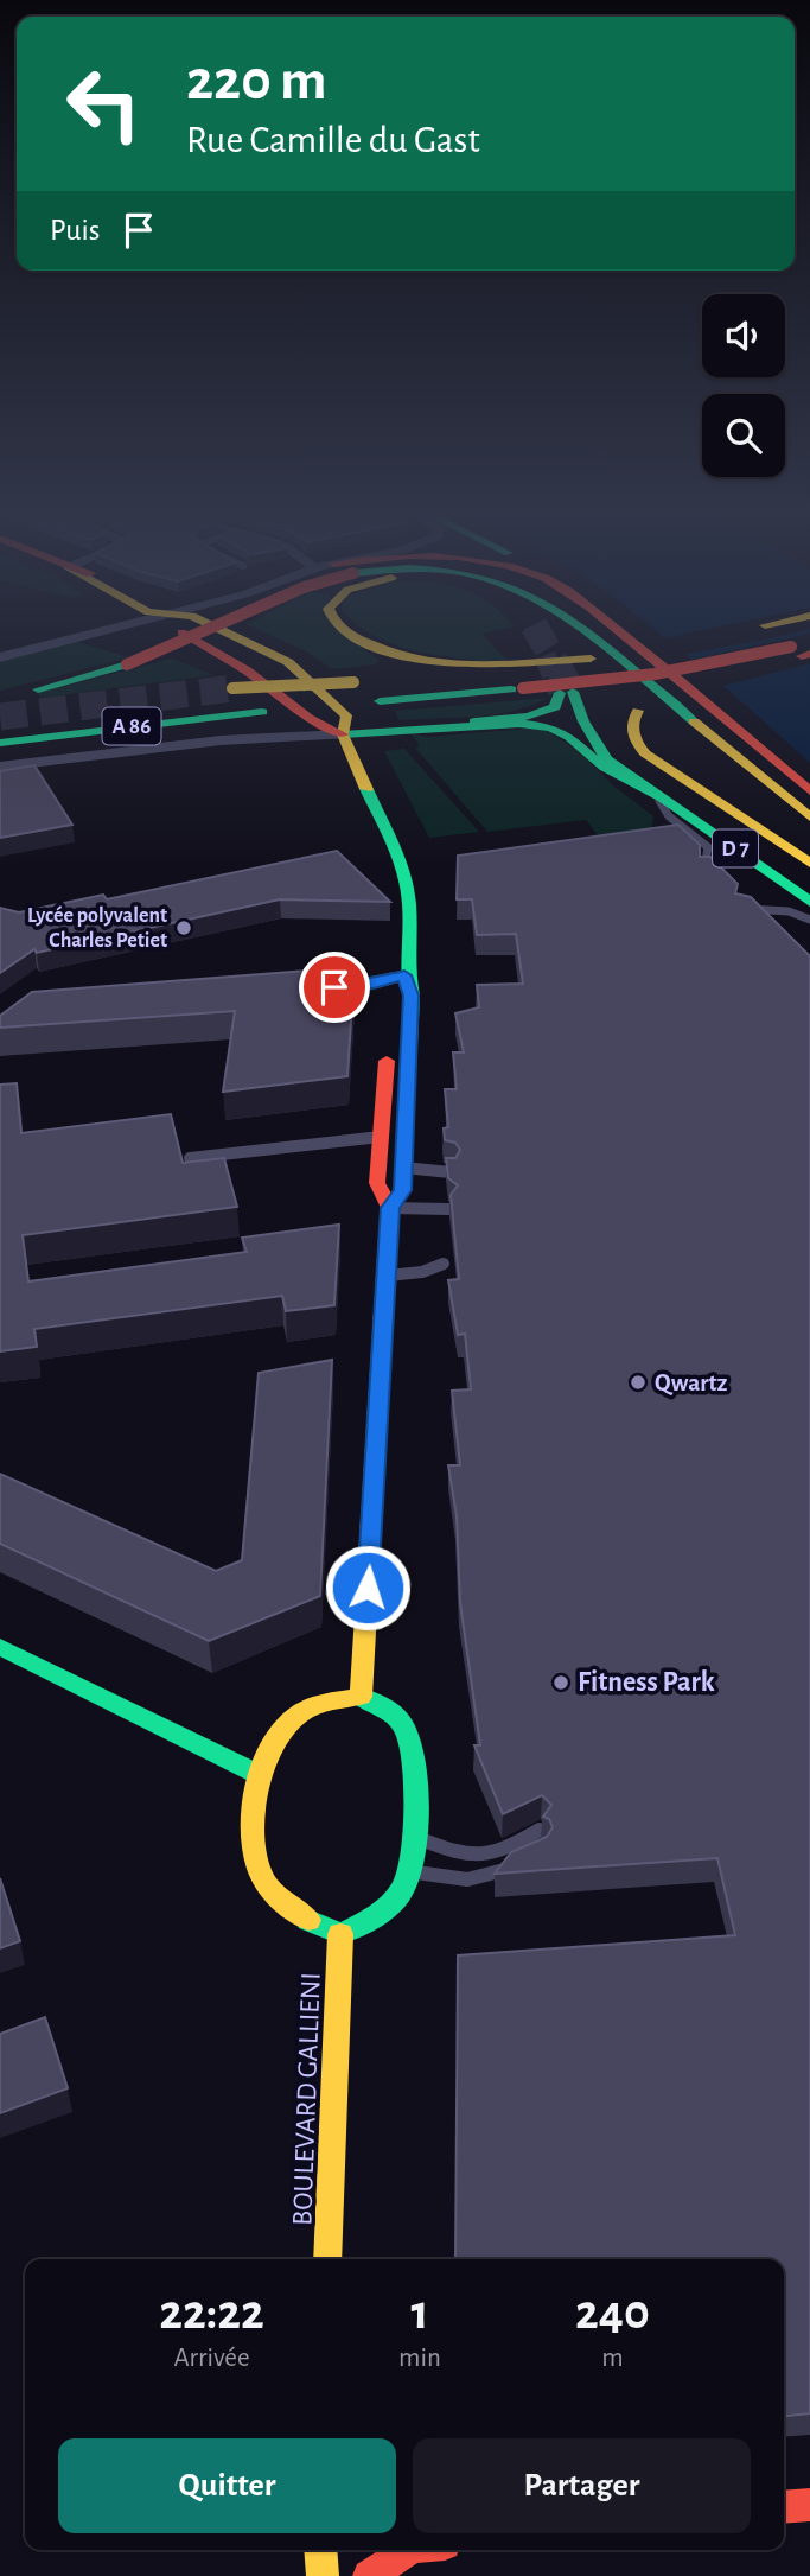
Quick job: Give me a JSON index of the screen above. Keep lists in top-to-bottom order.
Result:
{
  "streets": {
    "main road": ["A 86", "D 7", "BOULEVARD GALLIENI"]
  },
  "places": ["Lycée polyvalent Charles Petiet", "Qwartz", "Fitness Park"],
  "page": {
    "turn": ["220 m", "Rue Camille du Gast"],
    "then": "Puis",
    "eta": [
      "22:22",
      "Arrivée",
      "1",
      "min",
      "240",
      "m"
    ],
    "buttons": ["Quitter", "Partager"]
  }
}
